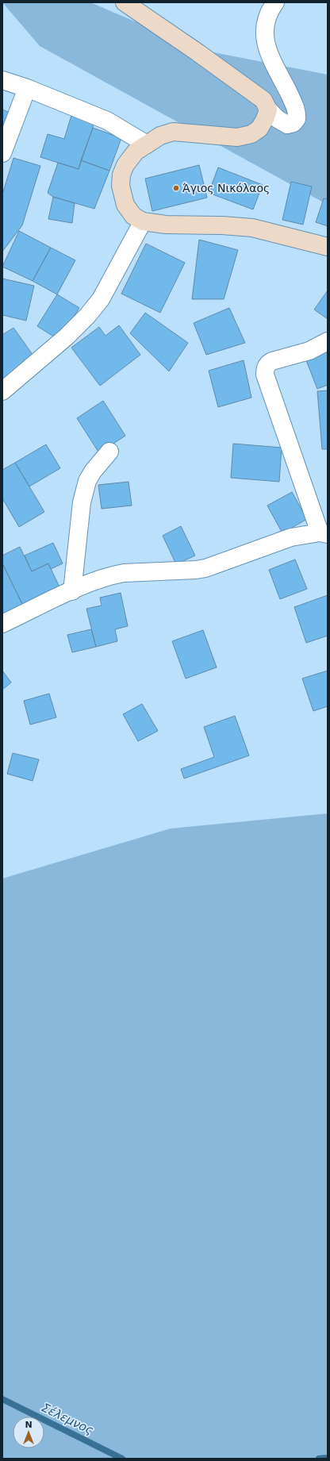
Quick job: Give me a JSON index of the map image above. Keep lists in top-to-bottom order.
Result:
{
  "water": ["Σέλεμνος"],
  "places": ["Άγιος Νικόλαος"],
  "north": "top"
}
